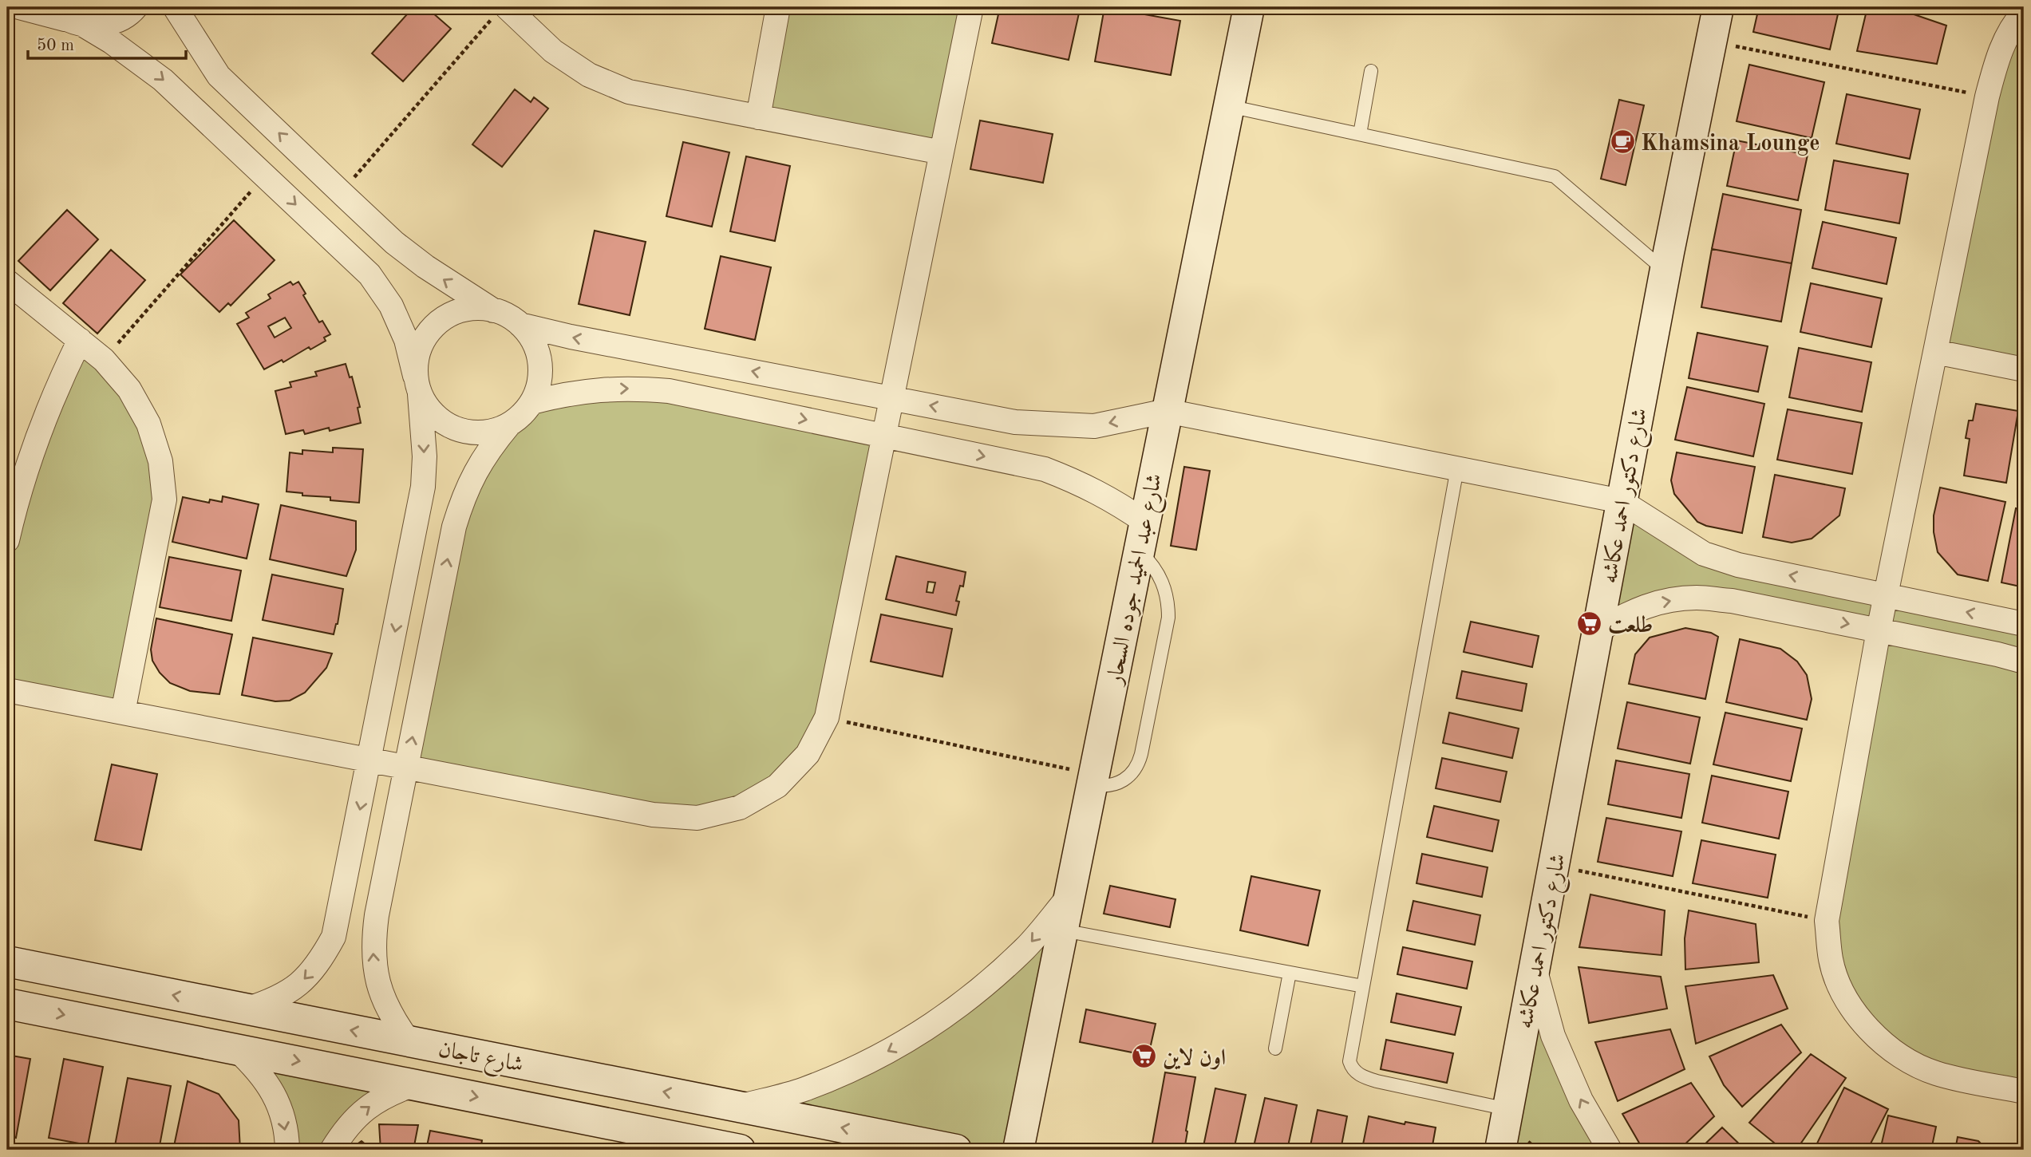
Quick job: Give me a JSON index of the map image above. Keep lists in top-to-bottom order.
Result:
{
  "streets": {
    "street": ["شارع دكتور احمد عكاشه", "شارع عبد الحميد جوده السحار", "شارع تاجان"]
  },
  "places": {
    "cafe": ["Khamsina Lounge"],
    "supermarket": ["طلعت", "اون لاين"]
  },
  "scale_bar": "50 m"
}
